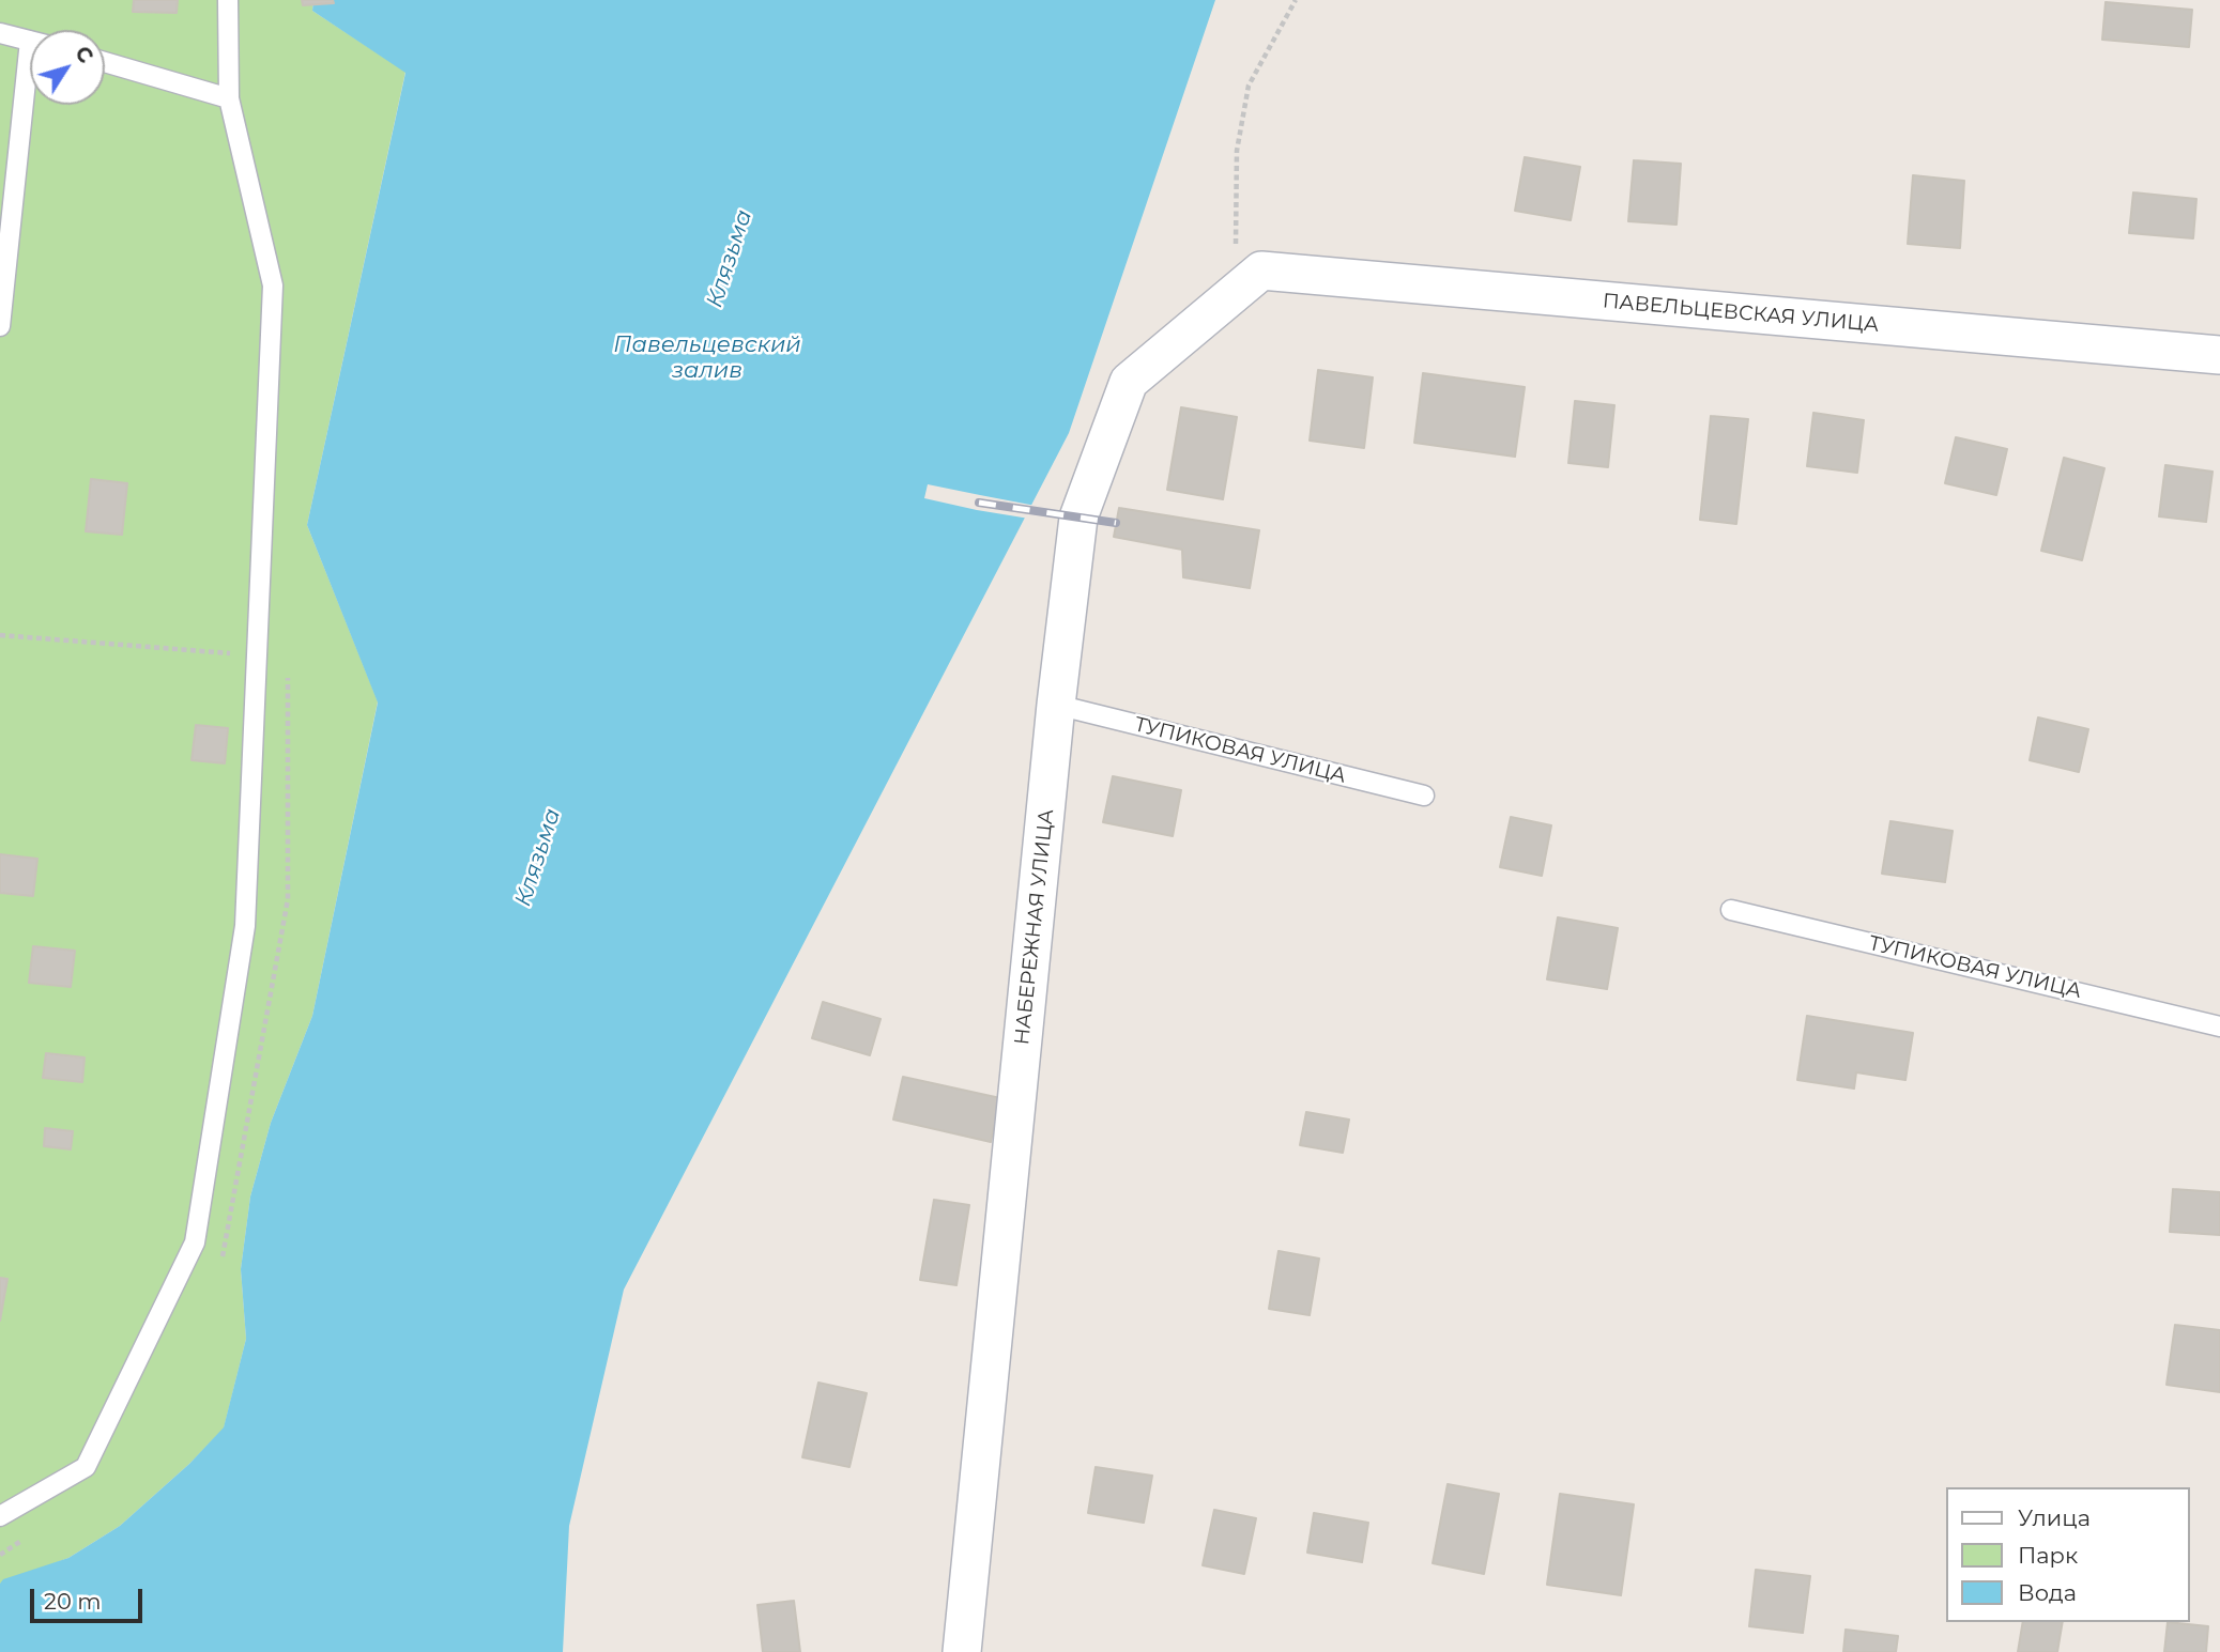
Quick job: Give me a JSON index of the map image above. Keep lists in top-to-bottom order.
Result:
{
  "streets": {
    "street": ["ПАВЕЛЬЦЕВСКАЯ УЛИЦА", "НАБЕРЕЖНАЯ УЛИЦА"],
    "lane": ["ТУПИКОВАЯ УЛИЦА"]
  },
  "crossings": [
    ["ПАВЕЛЬЦЕВСКАЯ УЛИЦА", "НАБЕРЕЖНАЯ УЛИЦА"],
    ["ТУПИКОВАЯ УЛИЦА", "НАБЕРЕЖНАЯ УЛИЦА"]
  ],
  "water": ["Клязьма", "Павельцевский залив"],
  "legend": ["Улица", "Парк", "Вода"],
  "scale_bar": "20 m",
  "north": "top right"
}
